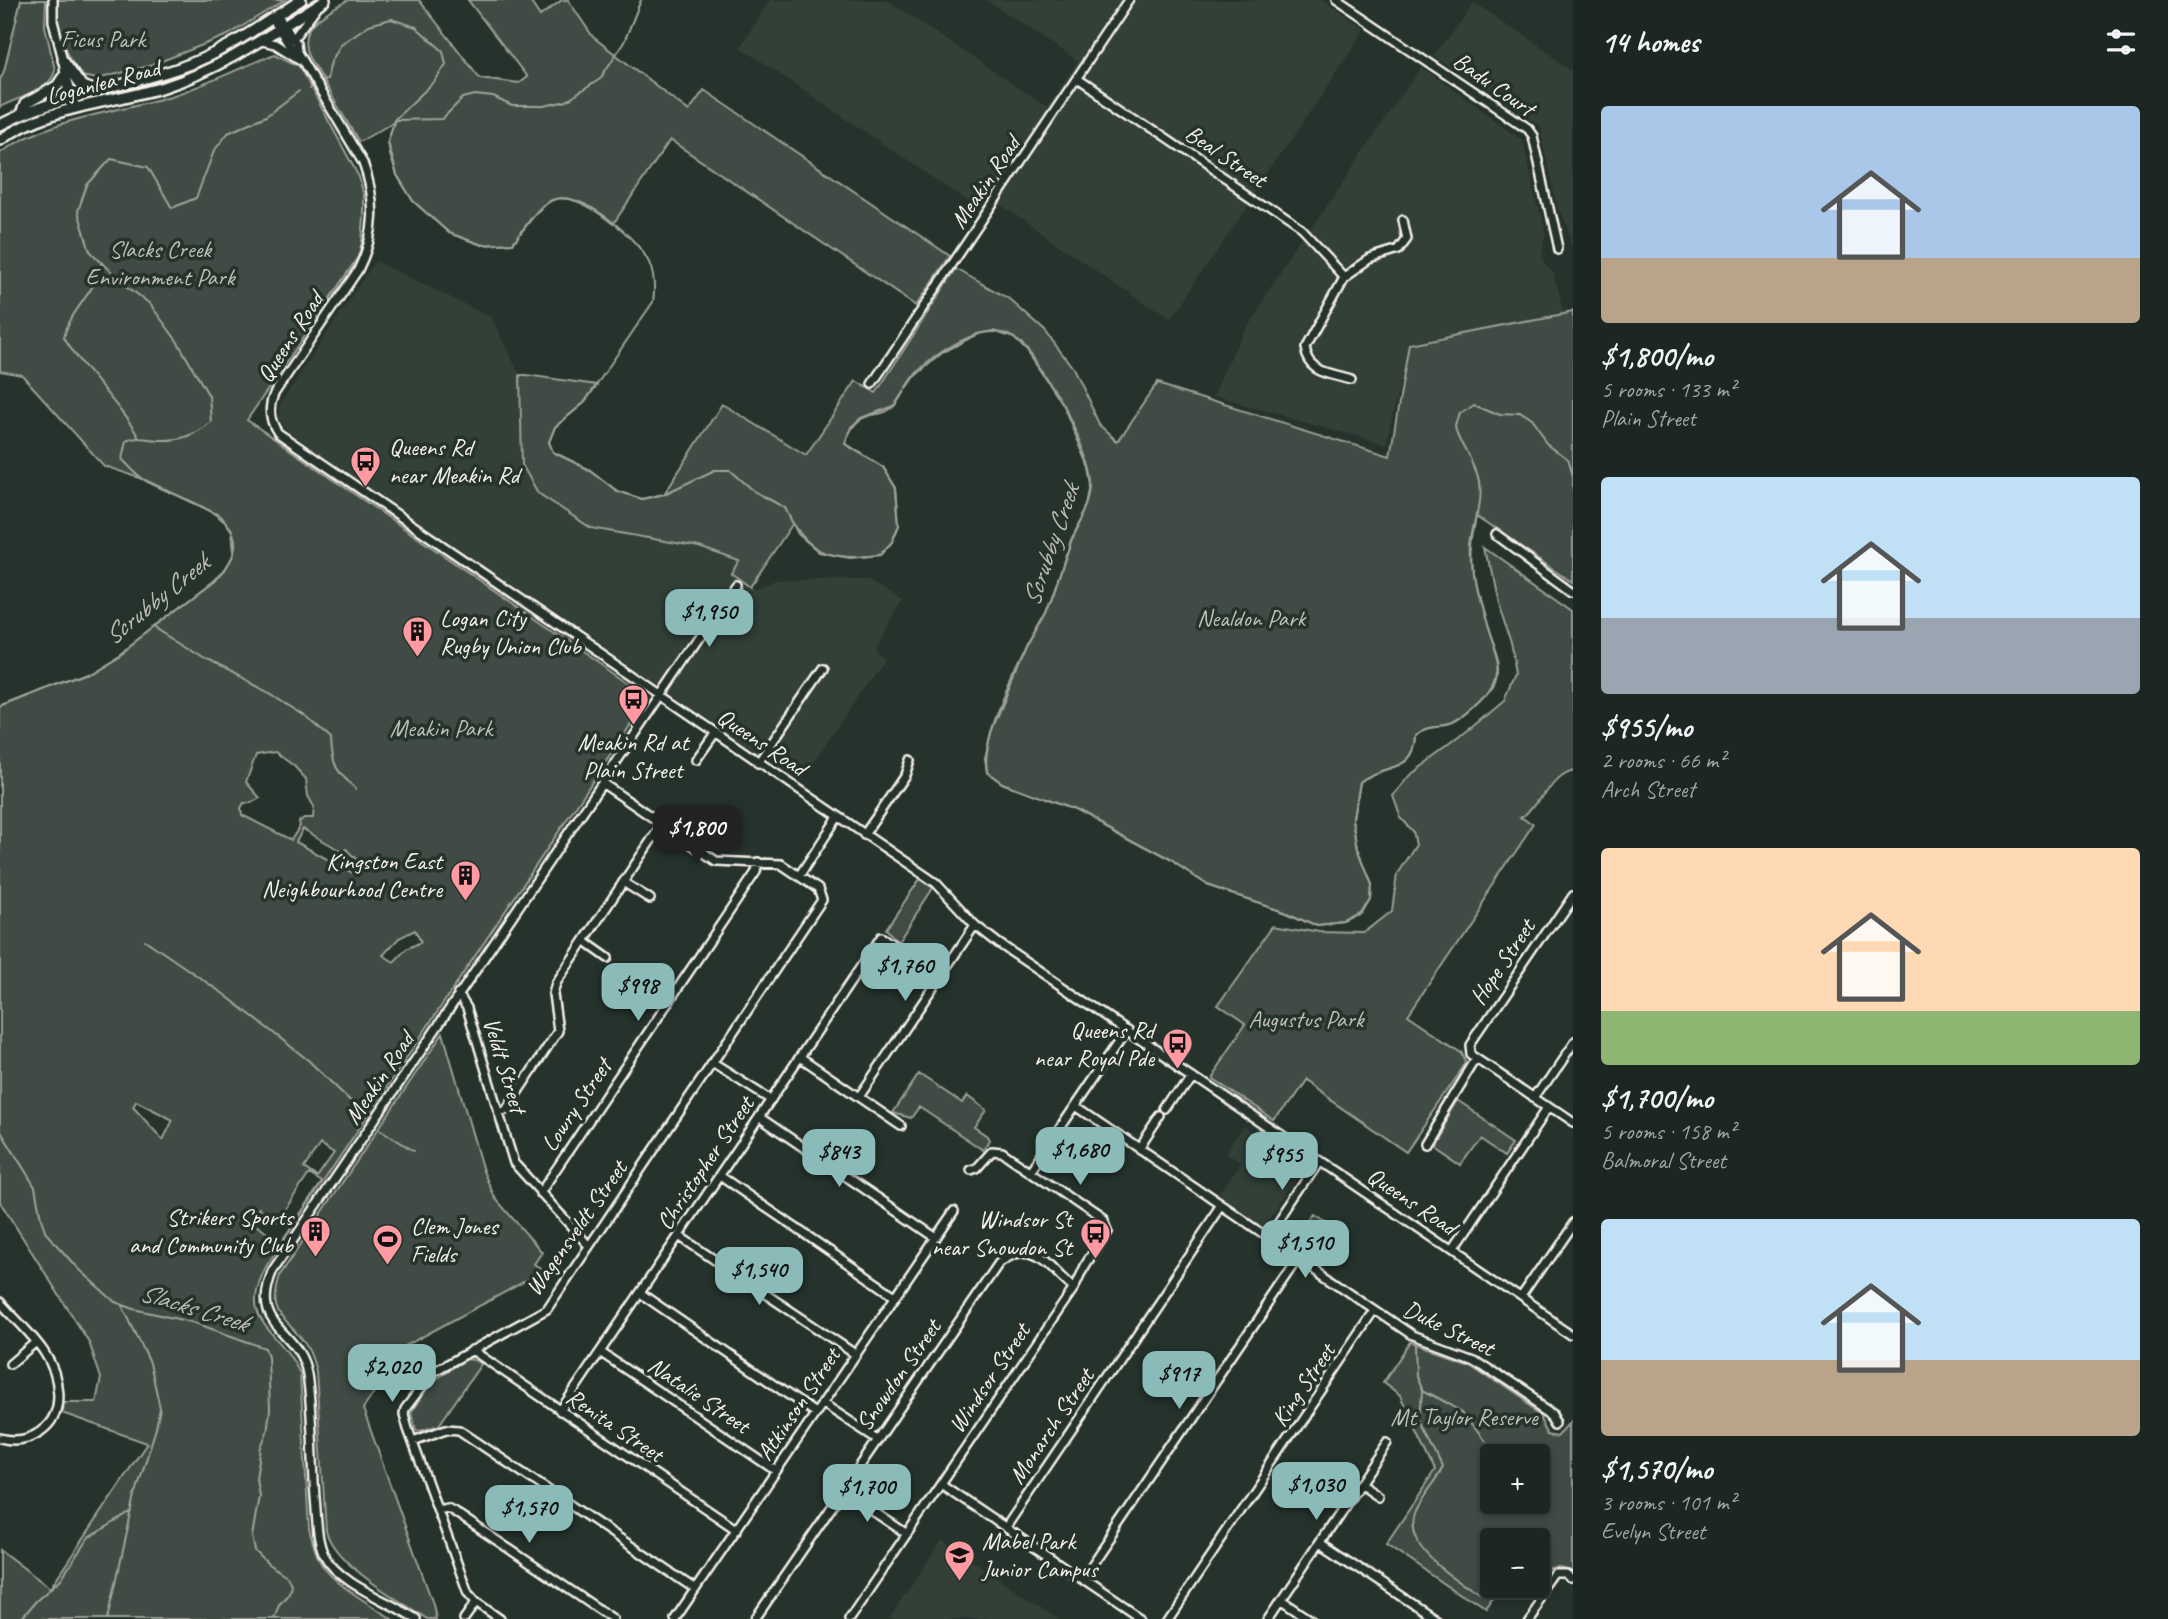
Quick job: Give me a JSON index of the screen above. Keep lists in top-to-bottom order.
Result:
{
  "streets": {
    "main road": ["Loganlea Road"],
    "street": [
      "Badu Court",
      "Beal Street",
      "Meakin Road",
      "Queens Road",
      "Hope Street",
      "Veldt Street",
      "Lowry Street",
      "Christopher Street",
      "Wagensveldt Street",
      "Duke Street",
      "Snowdon Street",
      "Windsor Street",
      "King Street",
      "Natalie Street",
      "Atkinson Street",
      "Renita Street",
      "Monarch Street"
    ]
  },
  "crossings": [
    ["Loganlea Road", "Queens Road"],
    ["Beal Street", "Meakin Road"],
    ["Meakin Road", "Queens Road"],
    ["Meakin Road", "Veldt Street"],
    ["Veldt Street", "Lowry Street"],
    ["Veldt Street", "Wagensveldt Street"],
    ["Christopher Street", "Natalie Street"],
    ["Christopher Street", "Renita Street"],
    ["Wagensveldt Street", "Renita Street"],
    ["Duke Street", "King Street"],
    ["Duke Street", "Monarch Street"],
    ["Snowdon Street", "Windsor Street"],
    ["Natalie Street", "Atkinson Street"],
    ["Atkinson Street", "Renita Street"]
  ],
  "water": ["Scrubby Creek", "Slacks Creek"],
  "parks": [
    "Ficus Park",
    "Slacks Creek Environment Park",
    "Nealdon Park",
    "Meakin Park",
    "Augustus Park",
    "Mt Taylor Reserve"
  ],
  "places": {
    "bus stop": [
      "Queens Rd near Meakin Rd",
      "Meakin Rd at Plain Street",
      "Queens Rd near Royal Pde",
      "Windsor St near Snowdon St"
    ],
    "building": ["Logan City Rugby Union Club", "Kingston East Neighbourhood Centre", "Strikers Sports and Community Club"],
    "sports": ["Clem Jones Fields"],
    "school or university": ["Mabel Park Junior Campus"]
  },
  "page": {
    "heading": "14 homes",
    "list": [
      {
        "name": "$1,800/mo",
        "note": "5 rooms · 133 m² · Plain Street"
      },
      {
        "name": "$955/mo",
        "note": "2 rooms · 66 m² · Arch Street"
      },
      {
        "name": "$1,700/mo",
        "note": "5 rooms · 158 m² · Balmoral Street"
      },
      {
        "name": "$1,570/mo",
        "note": "3 rooms · 101 m² · Evelyn Street"
      }
    ],
    "price": [
      "$1,950",
      "$1,800",
      "$1,760",
      "$998",
      "$1,680",
      "$843",
      "$955",
      "$1,510",
      "$1,540",
      "$2,020",
      "$917",
      "$1,030",
      "$1,700",
      "$1,570"
    ],
    "map_buttons": ["+", "−"]
  }
}
